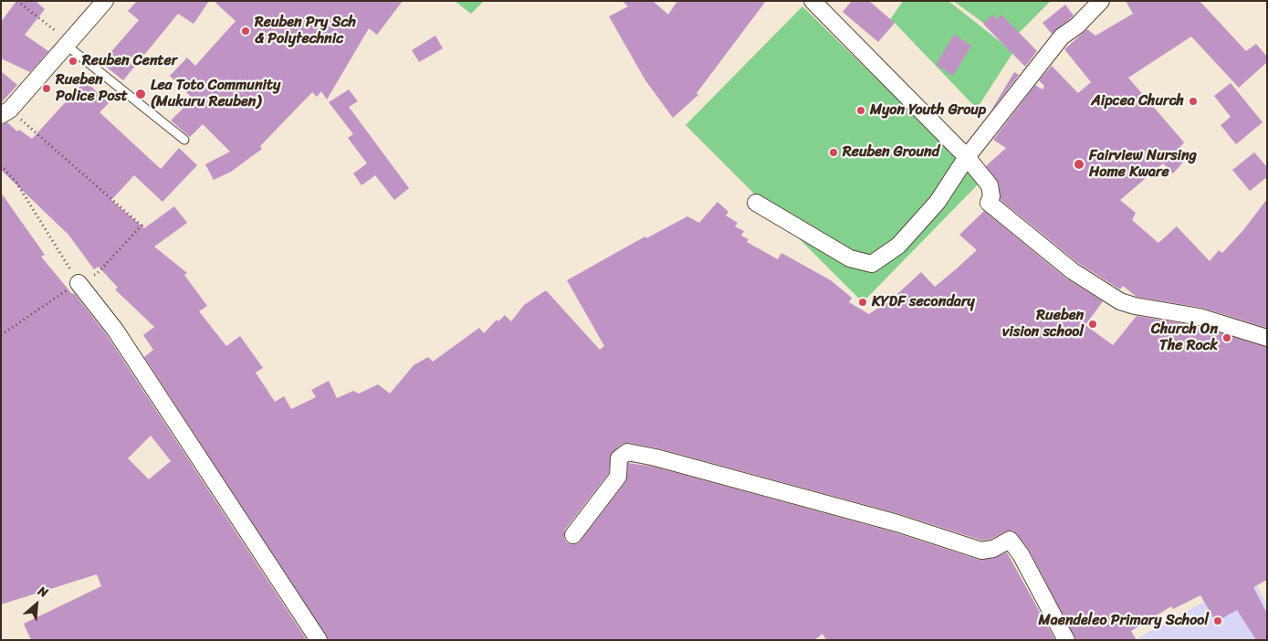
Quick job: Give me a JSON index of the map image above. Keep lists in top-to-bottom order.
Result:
{
  "places": [
    "Reuben Pry Sch & Polytechnic",
    "Reuben Center",
    "Rueben Police Post",
    "Lea Toto Community (Mukuru Reuben)",
    "Aipcea Church",
    "Myon Youth Group",
    "Reuben Ground",
    "Fairview Nursing Home Kware",
    "KYDF secondary",
    "Rueben vision school",
    "Church On The Rock",
    "Maendeleo Primary School"
  ],
  "north": "top right"
}
